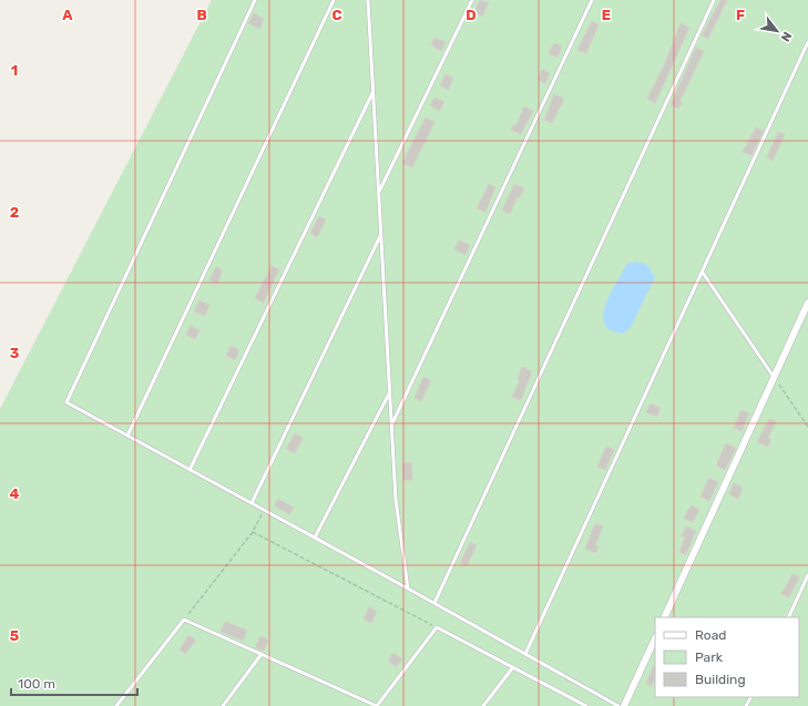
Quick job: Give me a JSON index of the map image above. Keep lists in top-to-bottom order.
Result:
{
  "legend": ["Road", "Park", "Building"],
  "scale_bar": "100 m",
  "north": "bottom right",
  "grid": {
    "columns": [
      "A",
      "B",
      "C",
      "D",
      "E",
      "F"
    ],
    "rows": [
      "1",
      "2",
      "3",
      "4",
      "5"
    ]
  }
}
